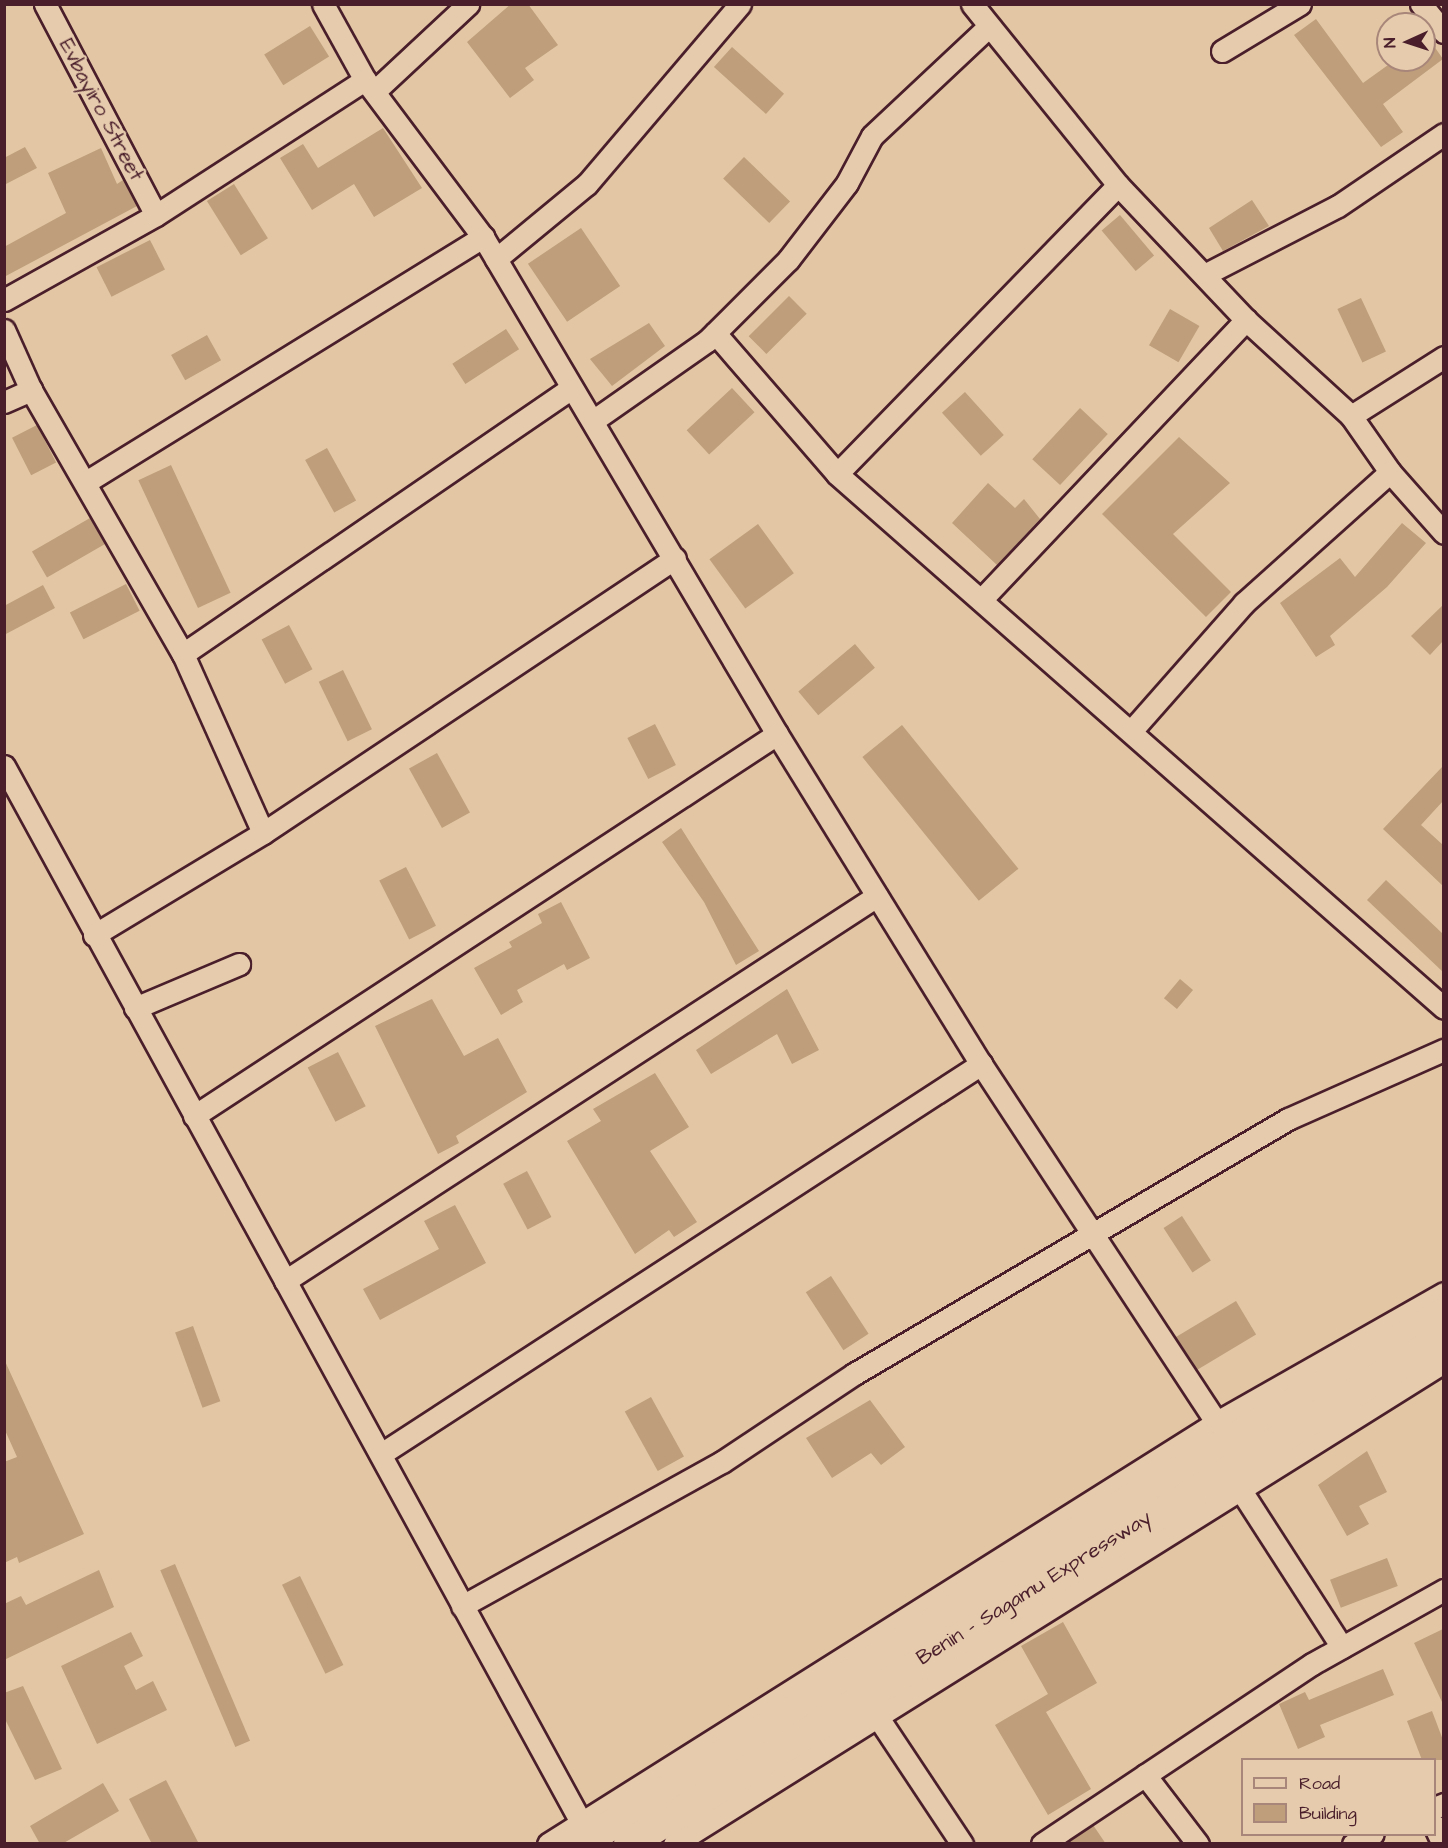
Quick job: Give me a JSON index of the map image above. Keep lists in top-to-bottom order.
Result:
{
  "streets": {
    "highway": ["Benin - Sagamu Expressway"],
    "street": ["Evbayiro Street"]
  },
  "legend": ["Road", "Building"],
  "north": "left"
}
